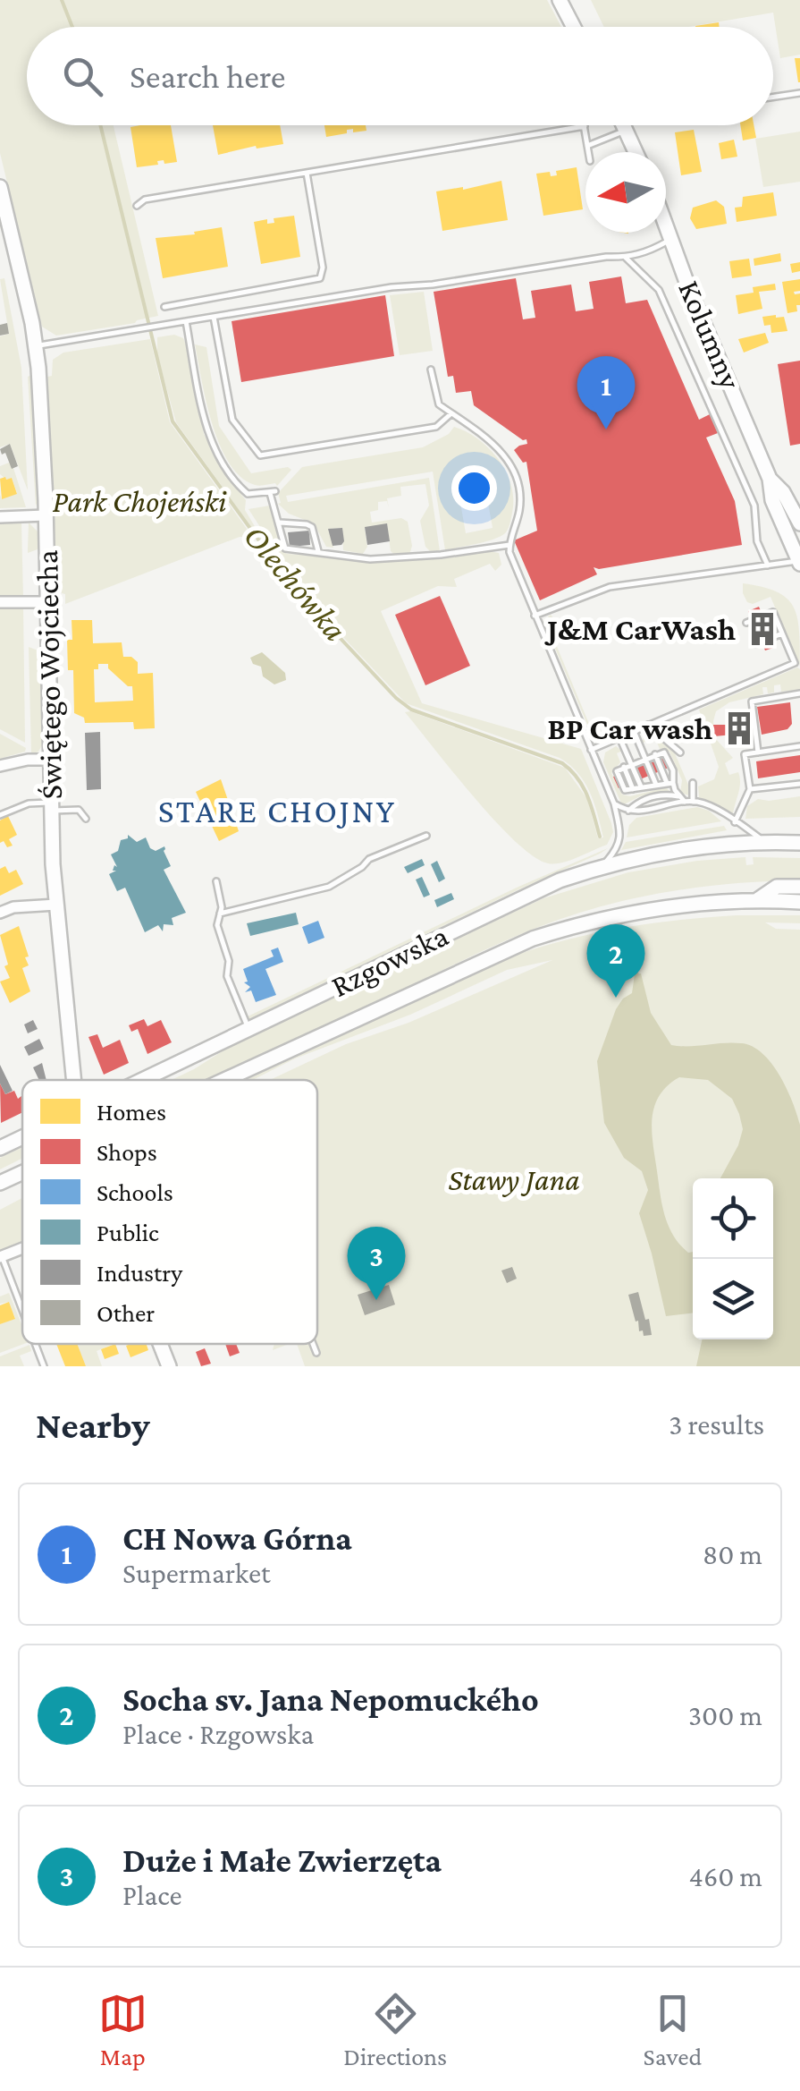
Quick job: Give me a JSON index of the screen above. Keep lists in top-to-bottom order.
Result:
{
  "streets": {
    "main road": ["Kolumny", "Świętego Wojciecha", "Rzgowska"]
  },
  "districts": ["STARE CHOJNY"],
  "water": ["Olechówka"],
  "parks": ["Park Chojeński", "Stawy Jana"],
  "places": {
    "building": ["J&M CarWash", "BP Car wash"]
  },
  "legend": [
    "Homes",
    "Shops",
    "Schools",
    "Public",
    "Industry",
    "Other"
  ],
  "north": "left",
  "page": {
    "search": "Search here",
    "pins": ["1", "2", "3"],
    "heading": ["Nearby", "3 results"],
    "list": [
      {
        "mark": "1",
        "name": "CH Nowa Górna",
        "note": "Supermarket",
        "value": "80 m"
      },
      {
        "mark": "2",
        "name": "Socha sv. Jana Nepomuckého",
        "note": "Place · Rzgowska",
        "value": "300 m"
      },
      {
        "mark": "3",
        "name": "Duże i Małe Zwierzęta",
        "note": "Place",
        "value": "460 m"
      }
    ],
    "nav": ["Map", "Directions", "Saved"]
  }
}
